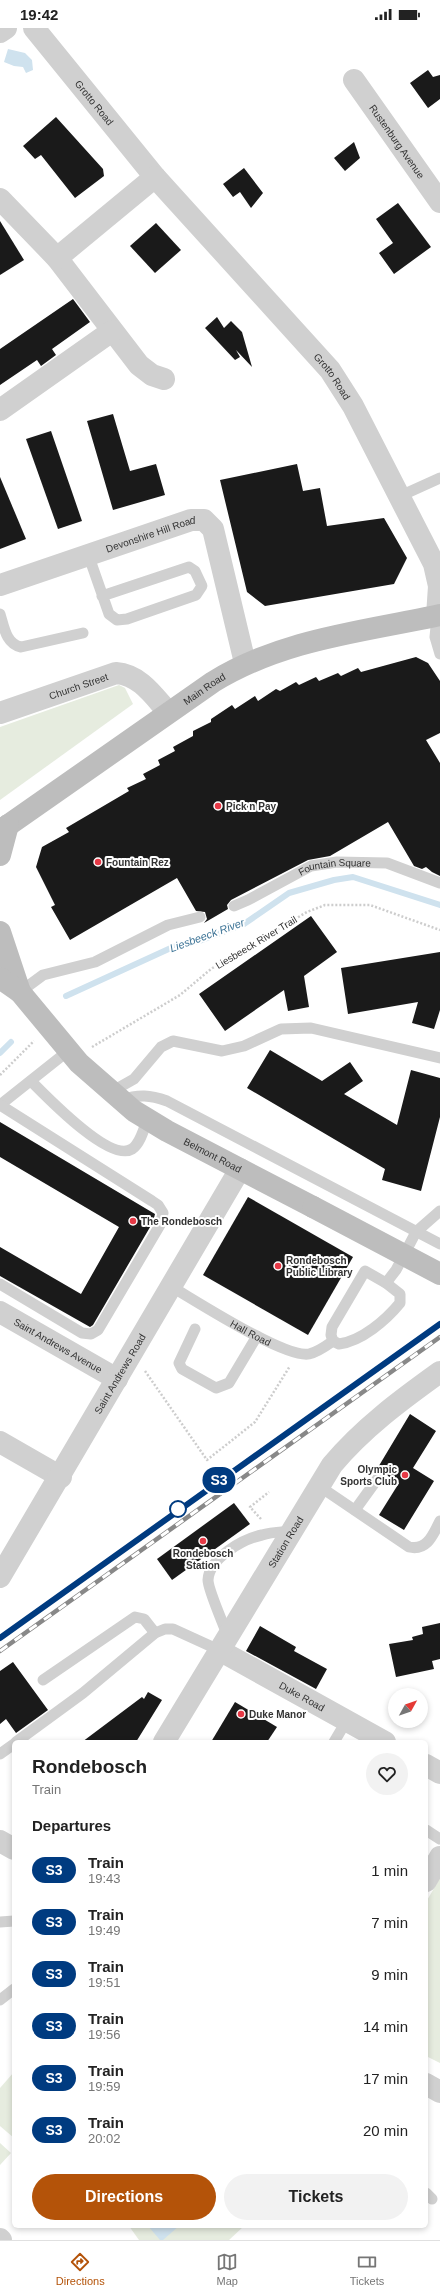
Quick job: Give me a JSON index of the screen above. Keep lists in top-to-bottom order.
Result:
{
  "streets": {
    "main road": ["Main Road", "Belmont Road"],
    "street": [
      "Grotto Road",
      "Rustenburg Avenue",
      "Devonshire Hill Road",
      "Church Street",
      "Saint Andrews Avenue",
      "Saint Andrews Road",
      "Station Road",
      "Duke Road"
    ],
    "lane": ["Fountain Square", "Hall Road"],
    "path": ["Liesbeeck River Trail"]
  },
  "crossings": [
    ["Grotto Road", "Main Road"],
    ["Devonshire Hill Road", "Main Road"],
    ["Church Street", "Main Road"],
    ["Belmont Road", "Saint Andrews Road"],
    ["Hall Road", "Saint Andrews Road"],
    ["Saint Andrews Avenue", "Saint Andrews Road"],
    ["Station Road", "Duke Road"]
  ],
  "water": ["Liesbeeck River"],
  "places": [
    "Pick n Pay",
    "Fountain Rez",
    "The Rondebosch",
    "Rondebosch Public Library",
    "Olympic Sports Club",
    "Rondebosch Station",
    "Duke Manor"
  ],
  "north": "top right",
  "page": {
    "status": "19:42",
    "on_map": "S3",
    "heading": [
      ["Rondebosch", "Train"],
      "Departures"
    ],
    "list": [
      {
        "mark": "S3",
        "name": "Train",
        "note": "19:43",
        "value": "1 min"
      },
      {
        "mark": "S3",
        "name": "Train",
        "note": "19:49",
        "value": "7 min"
      },
      {
        "mark": "S3",
        "name": "Train",
        "note": "19:51",
        "value": "9 min"
      },
      {
        "mark": "S3",
        "name": "Train",
        "note": "19:56",
        "value": "14 min"
      },
      {
        "mark": "S3",
        "name": "Train",
        "note": "19:59",
        "value": "17 min"
      },
      {
        "mark": "S3",
        "name": "Train",
        "note": "20:02",
        "value": "20 min"
      }
    ],
    "buttons": ["Directions", "Tickets"],
    "tabs": ["Directions", "Map", "Tickets"]
  }
}
